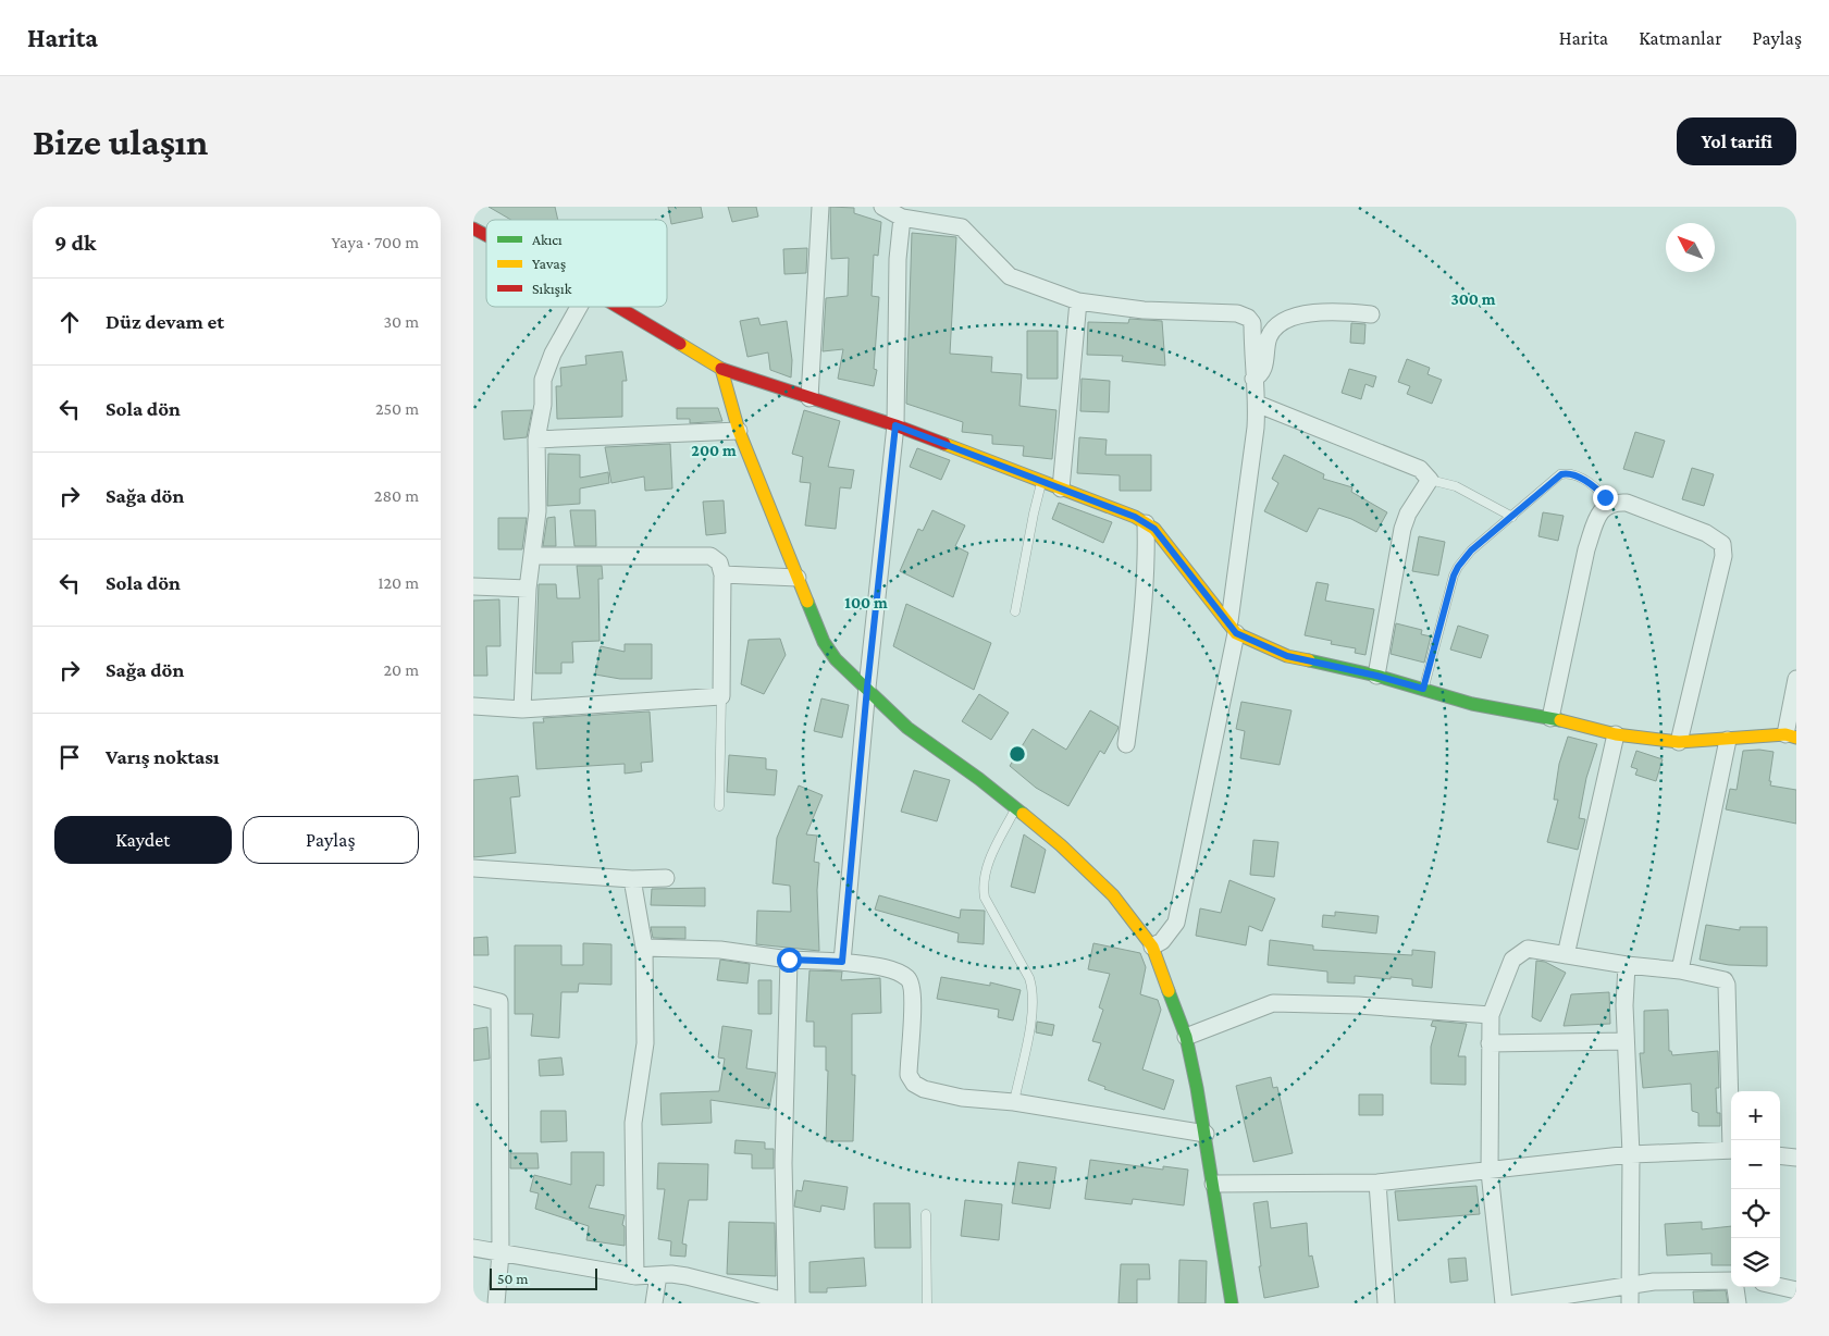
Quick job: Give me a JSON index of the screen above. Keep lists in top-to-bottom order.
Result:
{
  "legend": ["Akıcı", "Yavaş", "Sıkışık"],
  "scale_bar": "50 m",
  "north": "top left",
  "page": {
    "header": "Harita",
    "nav": ["Harita", "Katmanlar", "Paylaş"],
    "buttons": [
      "Yol tarifi",
      ["Kaydet", "Paylaş"]
    ],
    "title": "Bize ulaşın",
    "heading": ["9 dk", "Yaya · 700 m"],
    "list": [
      ["Düz devam et", "30 m"],
      ["Sola dön", "250 m"],
      ["Sağa dön", "280 m"],
      ["Sola dön", "120 m"],
      ["Sağa dön", "20 m"],
      "Varış noktası"
    ],
    "map_buttons": ["+", "−"],
    "scale": "50 m"
  },
  "rings": ["300 m", "200 m", "100 m"]
}
